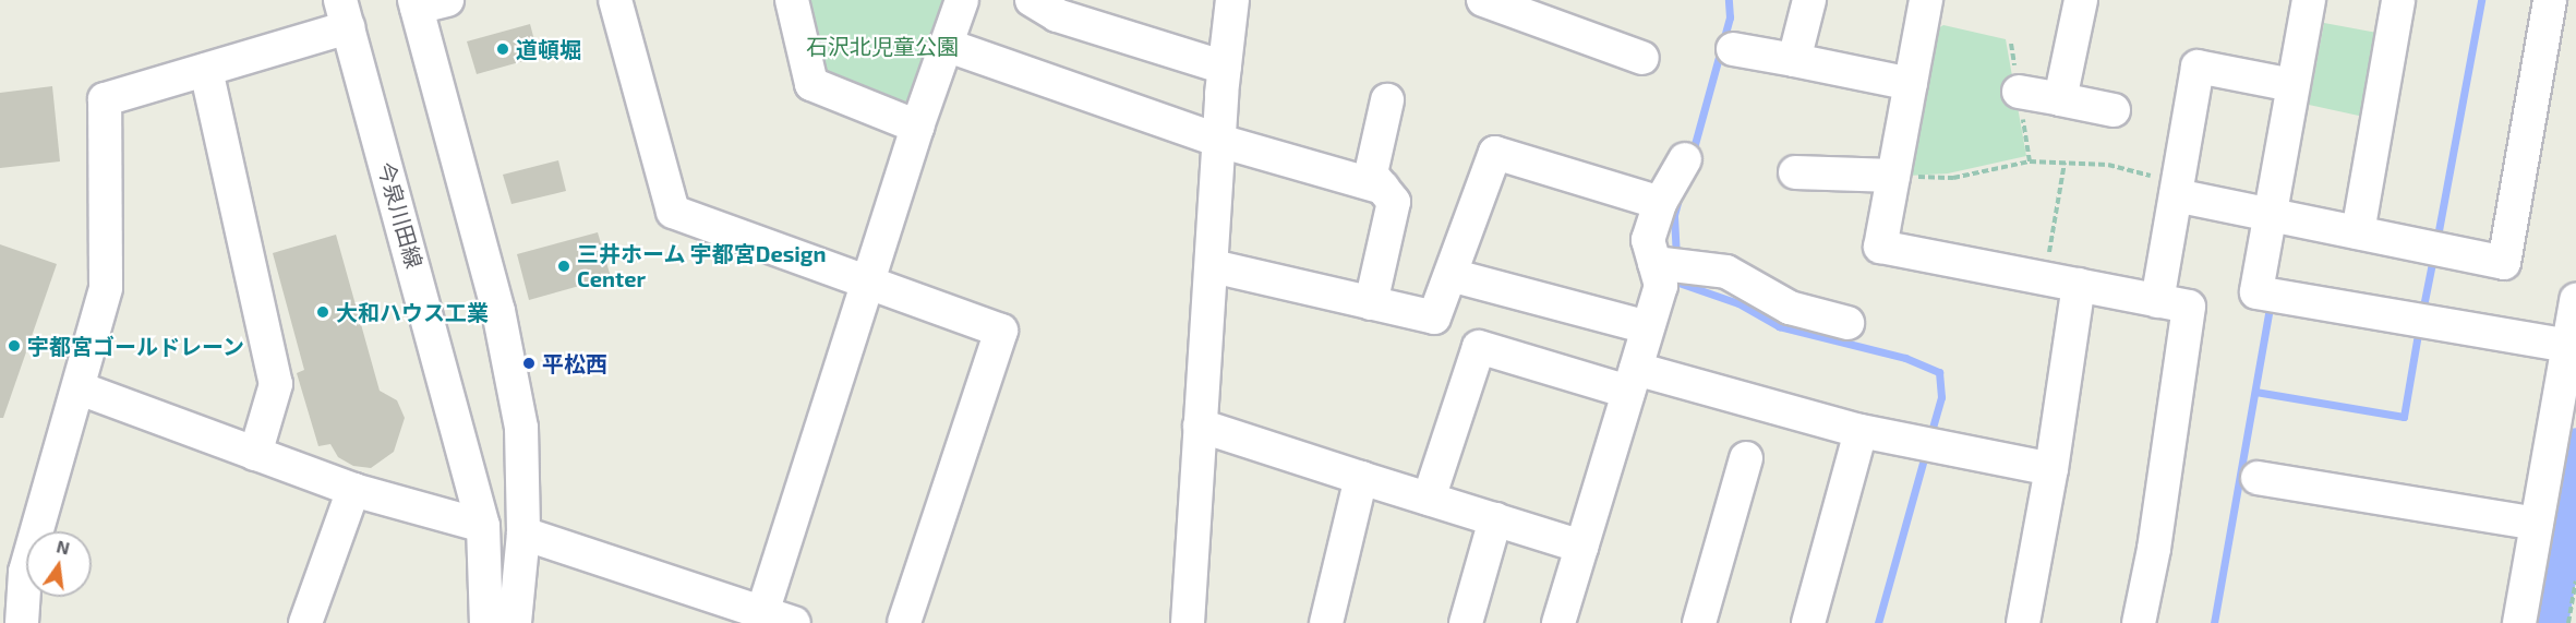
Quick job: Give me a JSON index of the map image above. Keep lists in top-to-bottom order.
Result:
{
  "streets": {
    "street": ["今泉川田線"]
  },
  "parks": ["石沢北児童公園"],
  "places": [
    "道頓堀",
    "三井ホーム 宇都宮Design Center",
    "大和ハウス工業",
    "宇都宮ゴールドレーン",
    "平松西"
  ],
  "north": "top"
}
